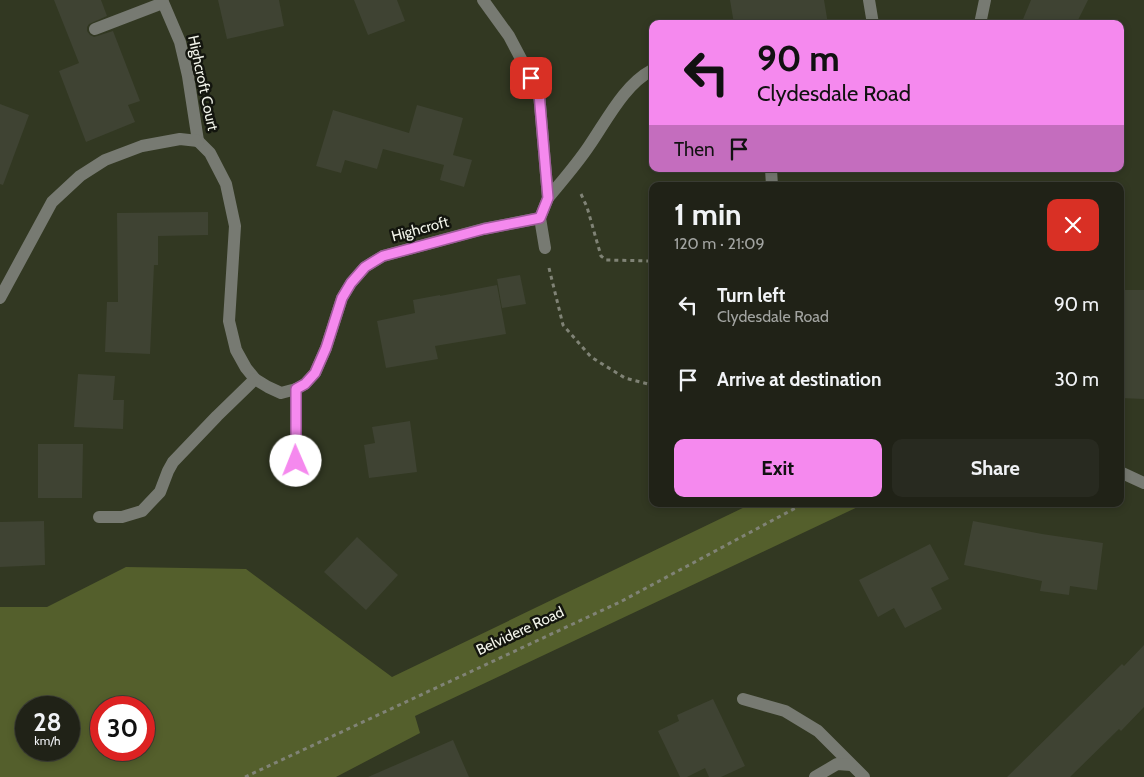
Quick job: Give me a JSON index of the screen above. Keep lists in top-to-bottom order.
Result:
{
  "streets": {
    "street": ["Highcroft Court", "Highcroft"],
    "path": ["Belvidere Road"]
  },
  "page": {
    "turn": ["90 m", "Clydesdale Road"],
    "then": "Then",
    "heading": ["1 min", "120 m · 21:09"],
    "list": [
      {
        "name": "Turn left",
        "note": "Clydesdale Road",
        "value": "90 m"
      },
      {
        "name": "Arrive at destination",
        "value": "30 m"
      }
    ],
    "buttons": ["Exit", "Share"],
    "speed": "28 km/h",
    "limit": "30"
  }
}
